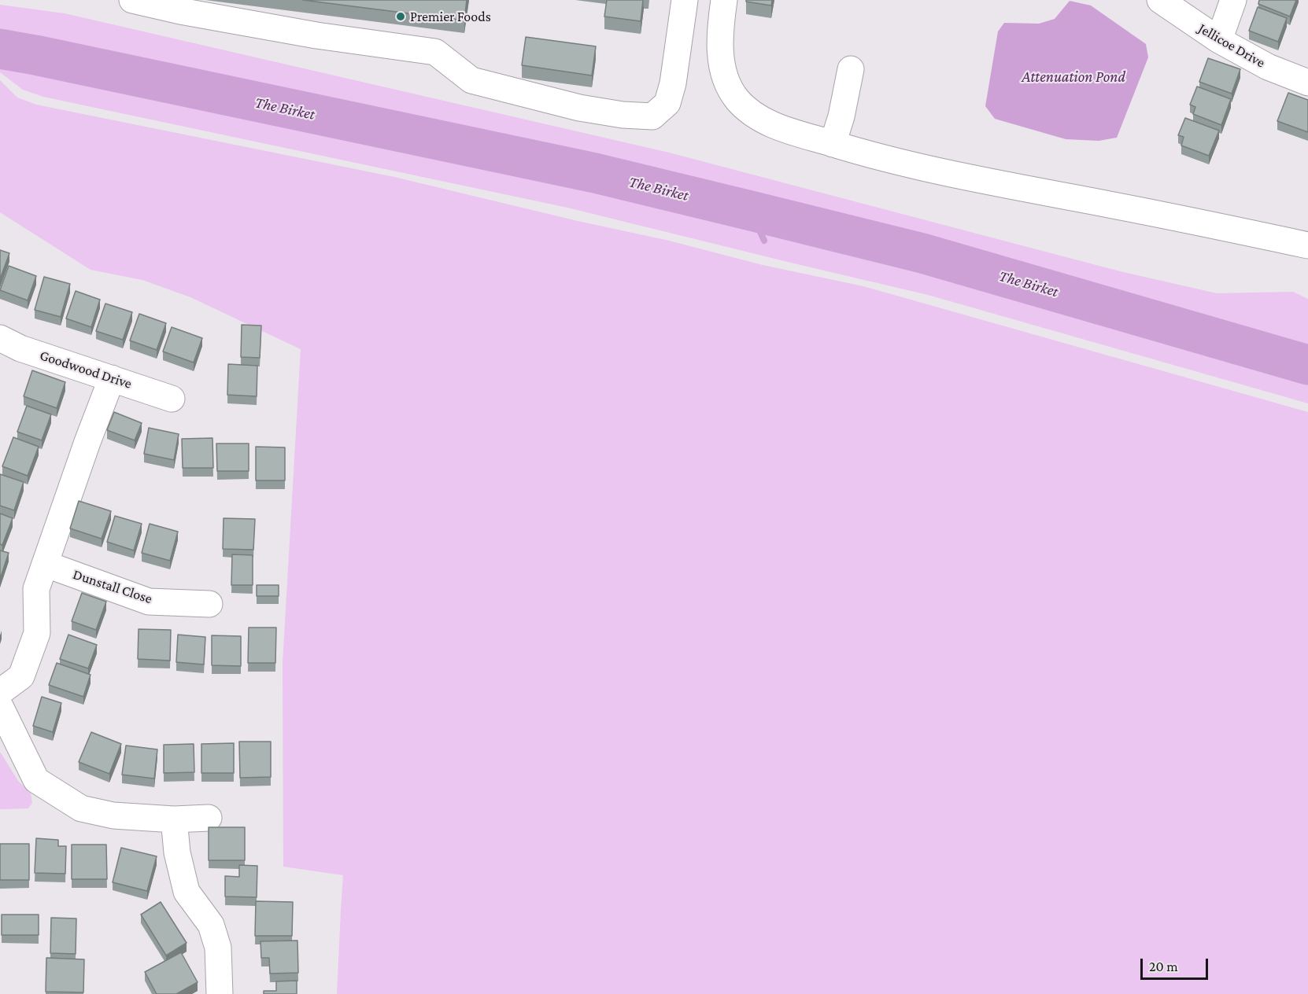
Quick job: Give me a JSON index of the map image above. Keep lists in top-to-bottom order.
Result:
{
  "streets": {
    "street": ["Jellicoe Drive", "Goodwood Drive", "Dunstall Close"]
  },
  "water": ["Attenuation Pond", "The Birket"],
  "places": ["Premier Foods"],
  "scale_bar": "20 m"
}
